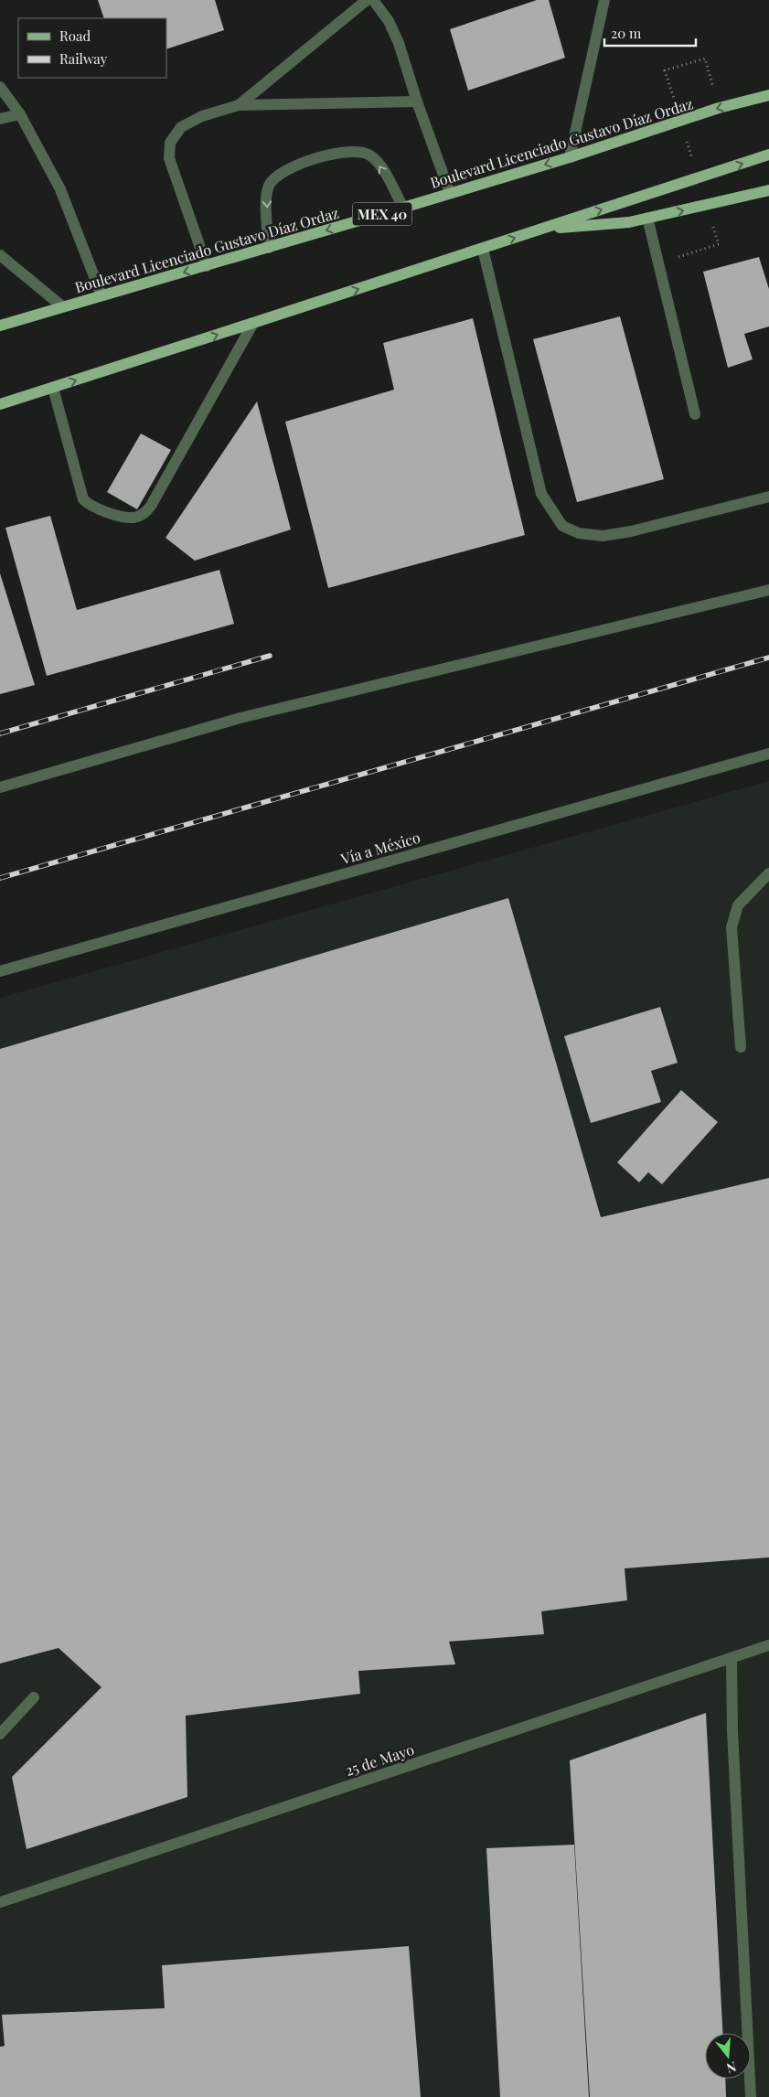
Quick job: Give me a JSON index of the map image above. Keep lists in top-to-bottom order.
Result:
{
  "streets": {
    "main road": ["Boulevard Licenciado Gustavo Díaz Ordaz", "MEX 40"],
    "street": ["Vía a México", "25 de Mayo"]
  },
  "legend": ["Road", "Railway"],
  "scale_bar": "20 m",
  "north": "bottom"
}
